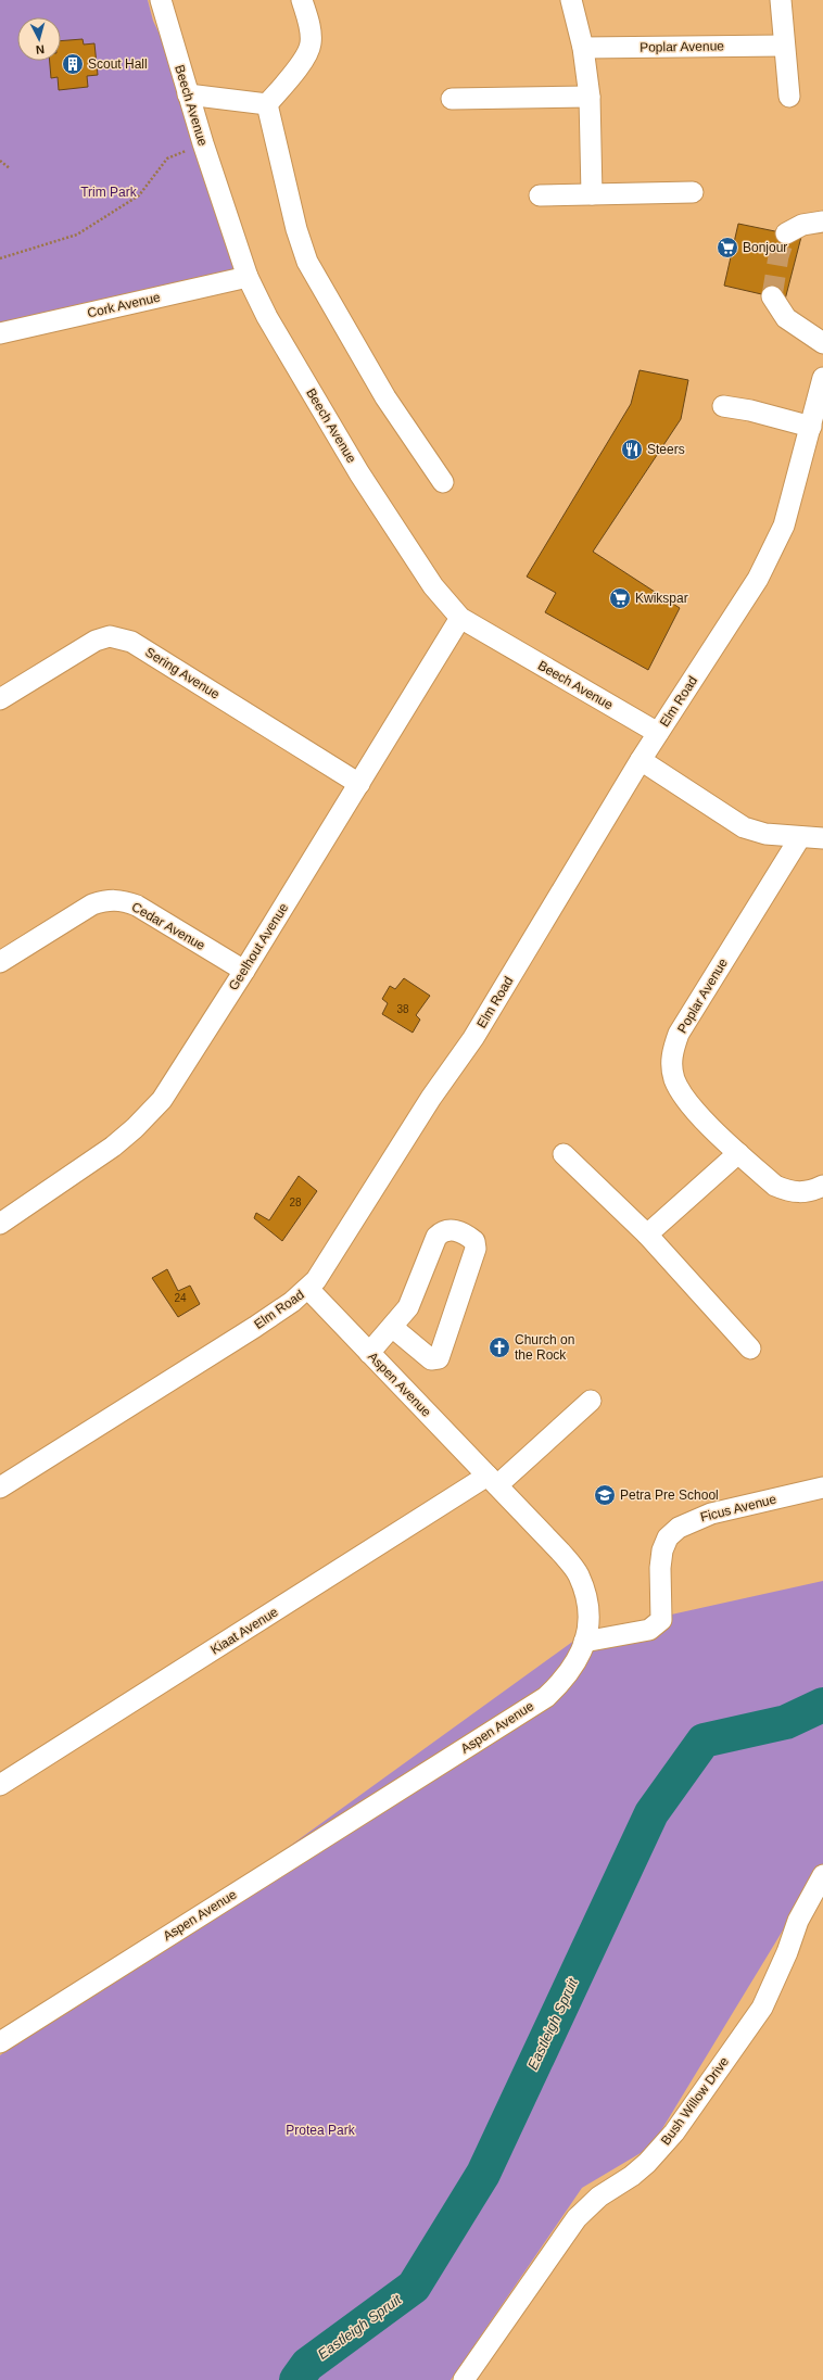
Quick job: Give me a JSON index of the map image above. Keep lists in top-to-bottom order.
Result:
{
  "streets": {
    "street": [
      "Poplar Avenue",
      "Beech Avenue",
      "Cork Avenue",
      "Sering Avenue",
      "Elm Road",
      "Cedar Avenue",
      "Geelhout Avenue",
      "Aspen Avenue",
      "Ficus Avenue",
      "Kiaat Avenue",
      "Bush Willow Drive"
    ]
  },
  "crossings": [
    ["Beech Avenue", "Cork Avenue"],
    ["Beech Avenue", "Elm Road"],
    ["Beech Avenue", "Geelhout Avenue"],
    ["Sering Avenue", "Geelhout Avenue"],
    ["Elm Road", "Aspen Avenue"],
    ["Cedar Avenue", "Geelhout Avenue"],
    ["Aspen Avenue", "Ficus Avenue"],
    ["Aspen Avenue", "Kiaat Avenue"]
  ],
  "water": ["Eastleigh Spruit"],
  "parks": ["Trim Park", "Protea Park"],
  "places": {
    "building": ["Scout Hall"],
    "supermarket": ["Bonjour", "Kwikspar"],
    "restaurant": ["Steers"],
    "church": ["Church on the Rock"],
    "school or university": ["Petra Pre School"]
  },
  "house_numbers": ["38", "28", "24"],
  "north": "bottom"
}
